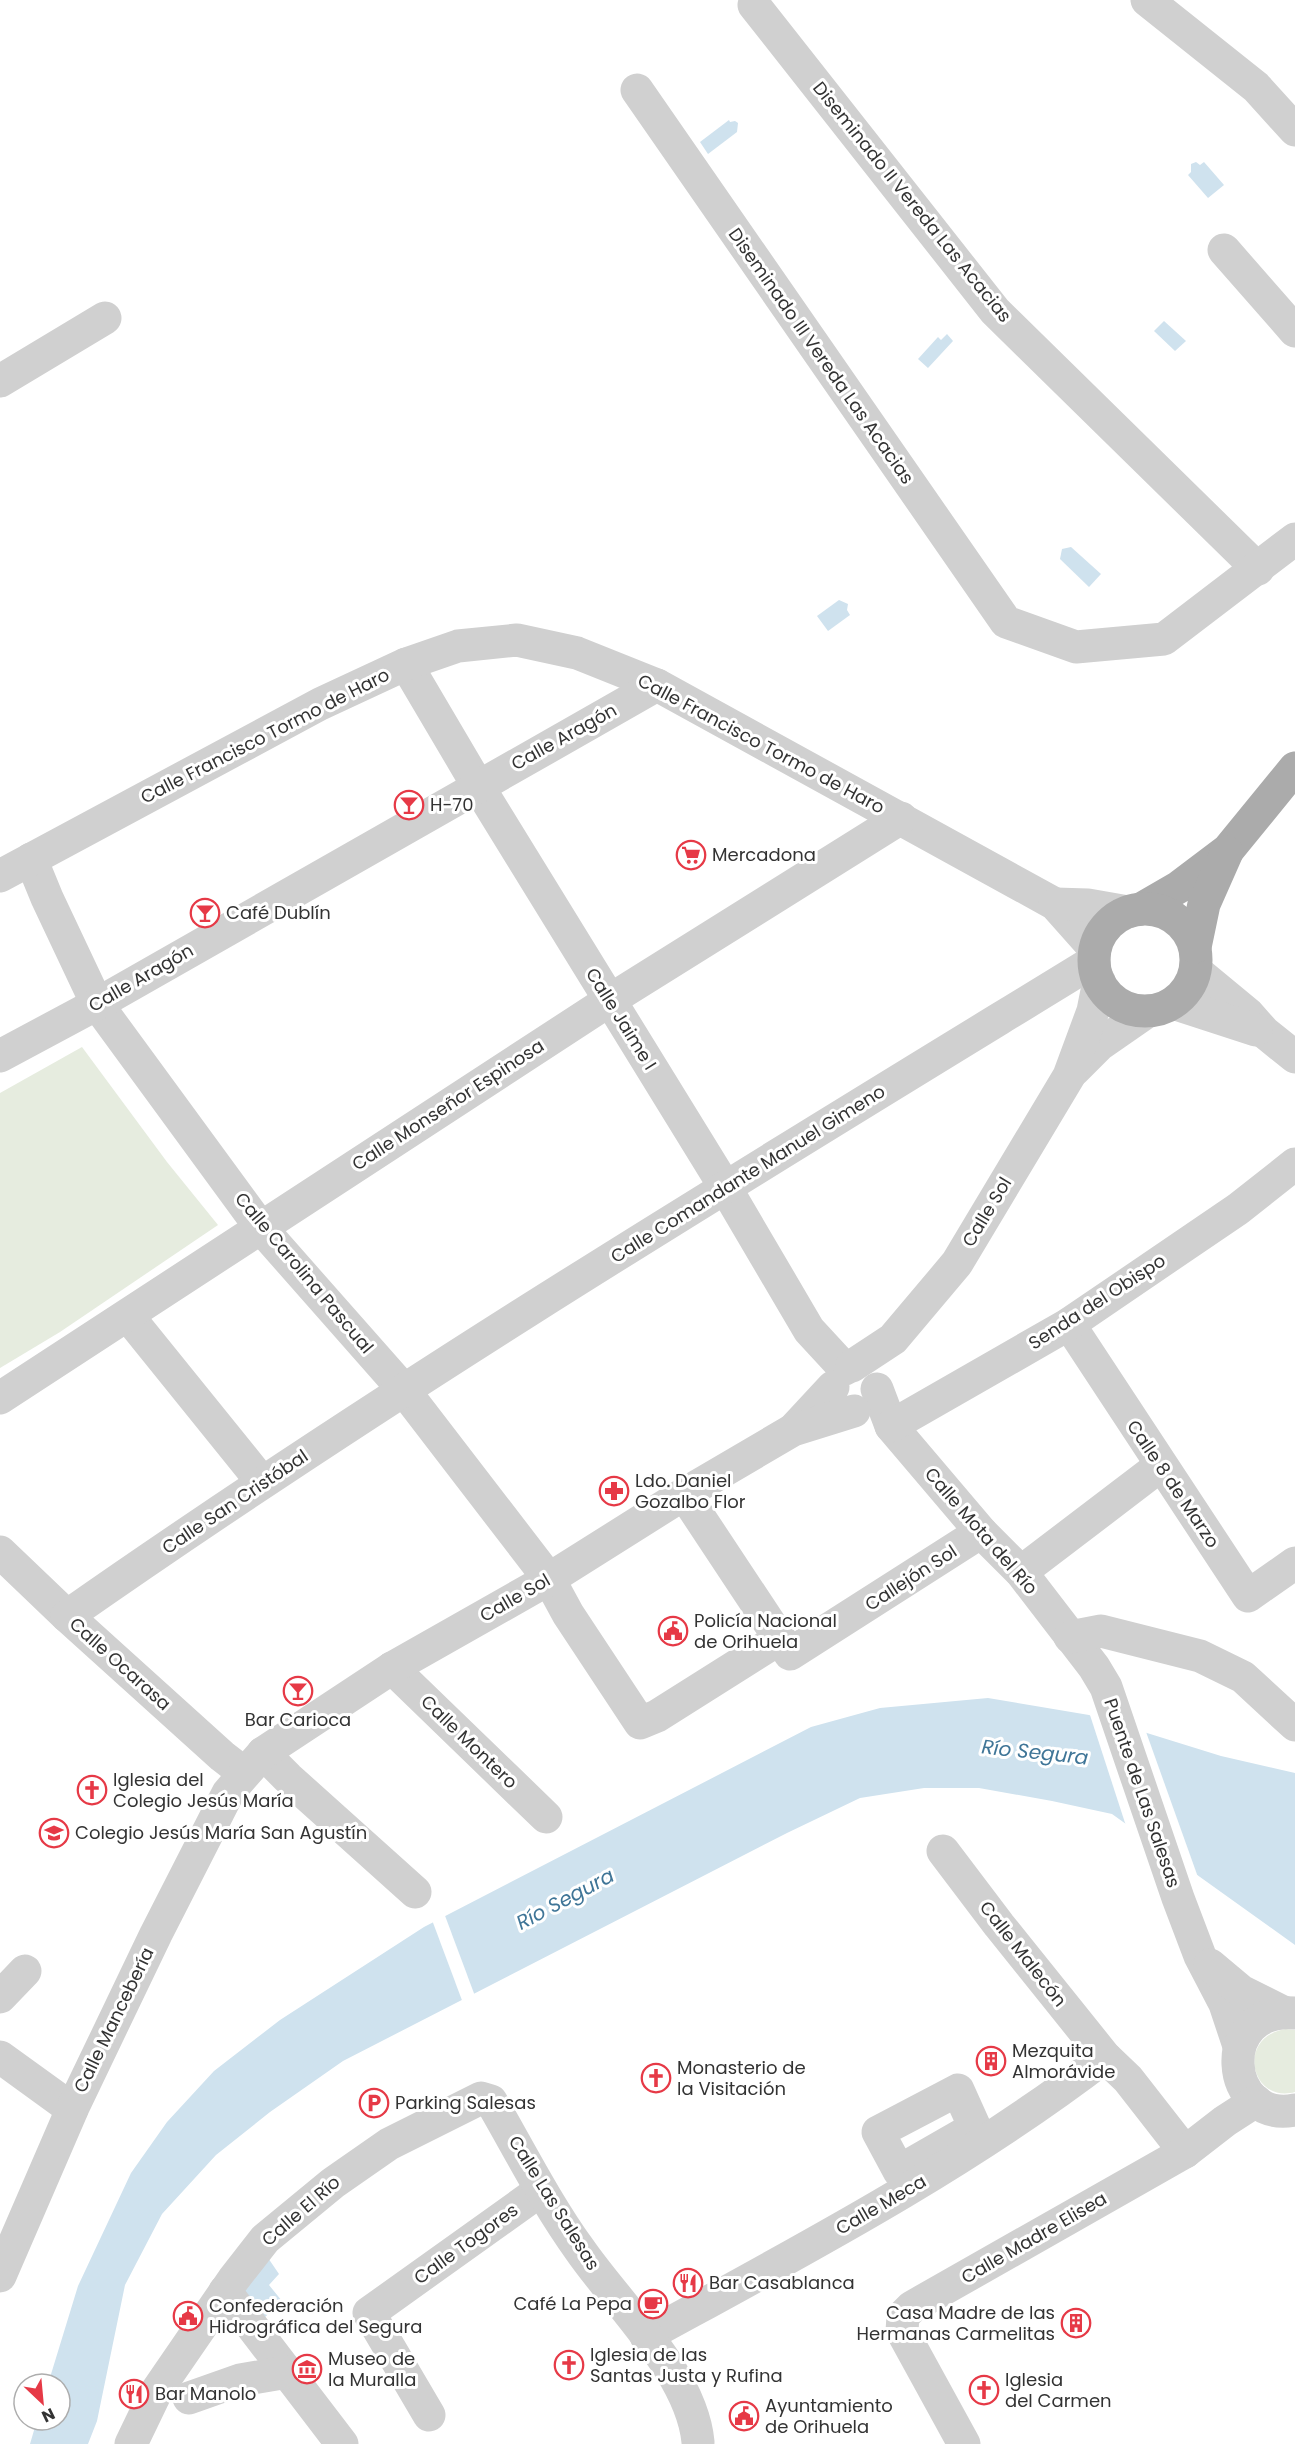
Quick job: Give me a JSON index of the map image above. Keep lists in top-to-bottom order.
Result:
{
  "streets": {
    "street": [
      "Diseminado II Vereda Las Acacias",
      "Diseminado III Vereda Las Acacias",
      "Calle Francisco Tormo de Haro",
      "Calle Aragón",
      "Calle Jaime I",
      "Calle Monseñor Espinosa",
      "Calle Comandante Manuel Gimeno",
      "Calle Sol",
      "Calle Carolina Pascual",
      "Senda del Obispo",
      "Calle 8 de Marzo",
      "Calle San Cristóbal",
      "Calle Mota del Río",
      "Callejón Sol",
      "Calle Ocarasa",
      "Calle Montero",
      "Puente de Las Salesas",
      "Calle Malecón",
      "Calle Mancebería",
      "Calle Las Salesas",
      "Calle Meca",
      "Calle El Río",
      "Calle Madre Elisea",
      "Calle Togores"
    ]
  },
  "crossings": [
    ["Diseminado II Vereda Las Acacias", "Diseminado III Vereda Las Acacias"],
    ["Calle Francisco Tormo de Haro", "Calle Aragón"],
    ["Calle Francisco Tormo de Haro", "Calle Jaime I"],
    ["Calle Francisco Tormo de Haro", "Calle Monseñor Espinosa"],
    ["Calle Francisco Tormo de Haro", "Calle Comandante Manuel Gimeno"],
    ["Calle Francisco Tormo de Haro", "Calle Carolina Pascual"],
    ["Calle Aragón", "Calle Jaime I"],
    ["Calle Aragón", "Calle Carolina Pascual"],
    ["Calle Jaime I", "Calle Monseñor Espinosa"],
    ["Calle Jaime I", "Calle Comandante Manuel Gimeno"],
    ["Calle Jaime I", "Calle Sol"],
    ["Calle Jaime I", "Calle Mota del Río"],
    ["Calle Monseñor Espinosa", "Calle Carolina Pascual"],
    ["Calle Comandante Manuel Gimeno", "Calle Carolina Pascual"],
    ["Calle Comandante Manuel Gimeno", "Calle San Cristóbal"],
    ["Calle Sol", "Calle Carolina Pascual"],
    ["Calle Sol", "Calle Mota del Río"],
    ["Calle Sol", "Calle Ocarasa"],
    ["Calle Sol", "Calle Montero"],
    ["Calle Sol", "Calle Mancebería"],
    ["Calle Carolina Pascual", "Calle San Cristóbal"],
    ["Calle Carolina Pascual", "Callejón Sol"],
    ["Senda del Obispo", "Calle 8 de Marzo"],
    ["Senda del Obispo", "Calle Mota del Río"],
    ["Calle San Cristóbal", "Calle Ocarasa"],
    ["Calle Mota del Río", "Callejón Sol"],
    ["Calle Mota del Río", "Puente de Las Salesas"],
    ["Calle Ocarasa", "Calle Mancebería"],
    ["Calle Malecón", "Calle Meca"],
    ["Calle Malecón", "Calle Madre Elisea"],
    ["Calle Las Salesas", "Calle Meca"],
    ["Calle Las Salesas", "Calle El Río"],
    ["Calle Las Salesas", "Calle Togores"]
  ],
  "water": ["Río Segura"],
  "places": {
    "bar": ["H-70", "Café Dublín", "Bar Carioca"],
    "supermarket": ["Mercadona"],
    "pharmacy": ["Ldo. Daniel Gozalbo Flor"],
    "public building": ["Policía Nacional de Orihuela", "Confederación Hidrográfica del Segura", "Ayuntamiento de Orihuela"],
    "church": [
      "Iglesia del Colegio Jesús María",
      "Monasterio de la Visitación",
      "Iglesia de las Santas Justa y Rufina",
      "Iglesia del Carmen"
    ],
    "school or university": ["Colegio Jesús María San Agustín"],
    "building": ["Mezquita Almorávide", "Casa Madre de las Hermanas Carmelitas"],
    "parking": ["Parking Salesas"],
    "restaurant": ["Bar Casablanca", "Bar Manolo"],
    "cafe": ["Café La Pepa"],
    "museum": ["Museo de la Muralla"]
  },
  "north": "bottom right"
}
